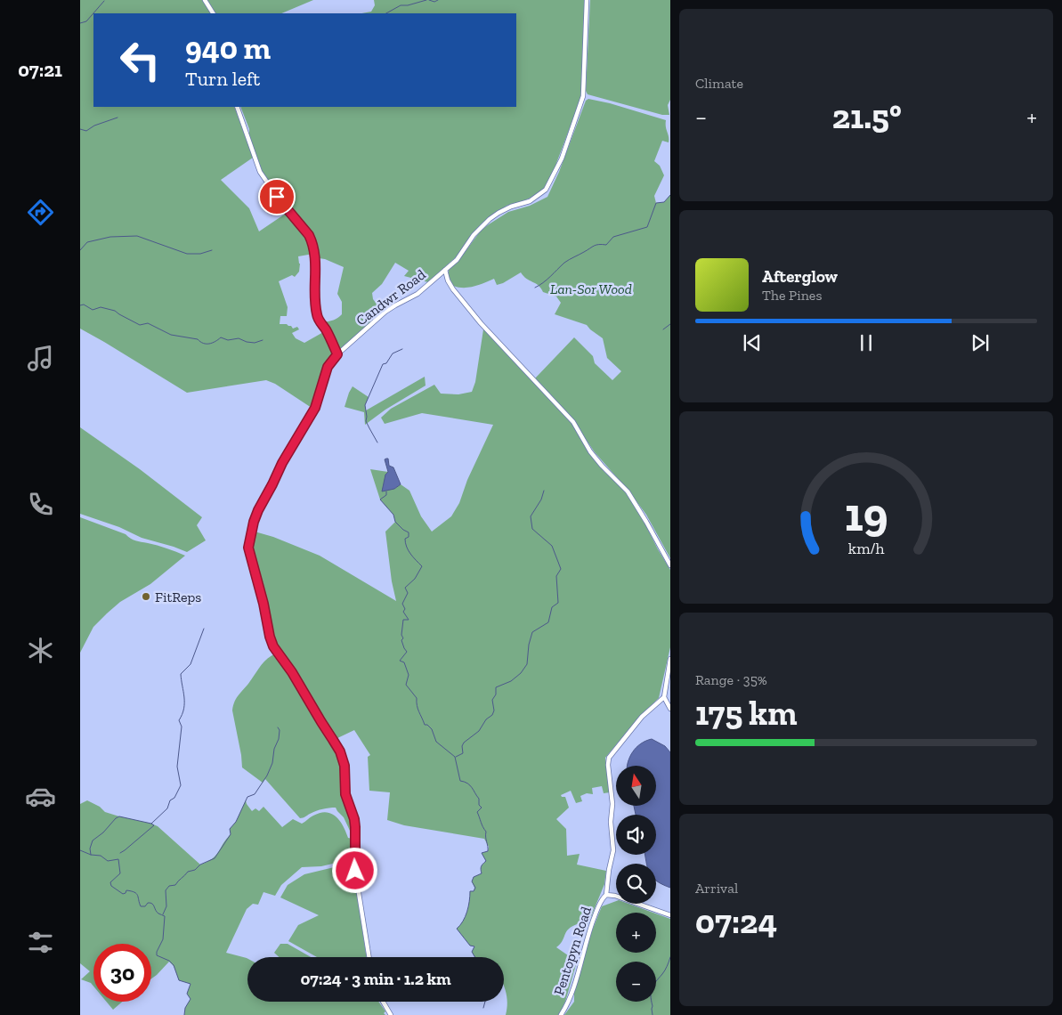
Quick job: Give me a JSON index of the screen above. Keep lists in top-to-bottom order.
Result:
{
  "streets": {
    "street": ["Candwr Road", "Pentopyn Road"]
  },
  "parks": ["Lan-Sor Wood"],
  "places": ["FitReps"],
  "north": "top",
  "page": {
    "tabs": "07:21",
    "tile": [
      "Climate",
      ["Range · 35%", "175 km"],
      ["Arrival", "07:24"]
    ],
    "turn": ["940 m", "Turn left"],
    "heat": ["−", "21.5°", "+"],
    "song": ["Afterglow", "The Pines"],
    "map_buttons": ["+", "−"],
    "limit": "30",
    "trip": "07:24 · 3 min · 1.2 km",
    "gauge": ["19", "km/h"]
  }
}
